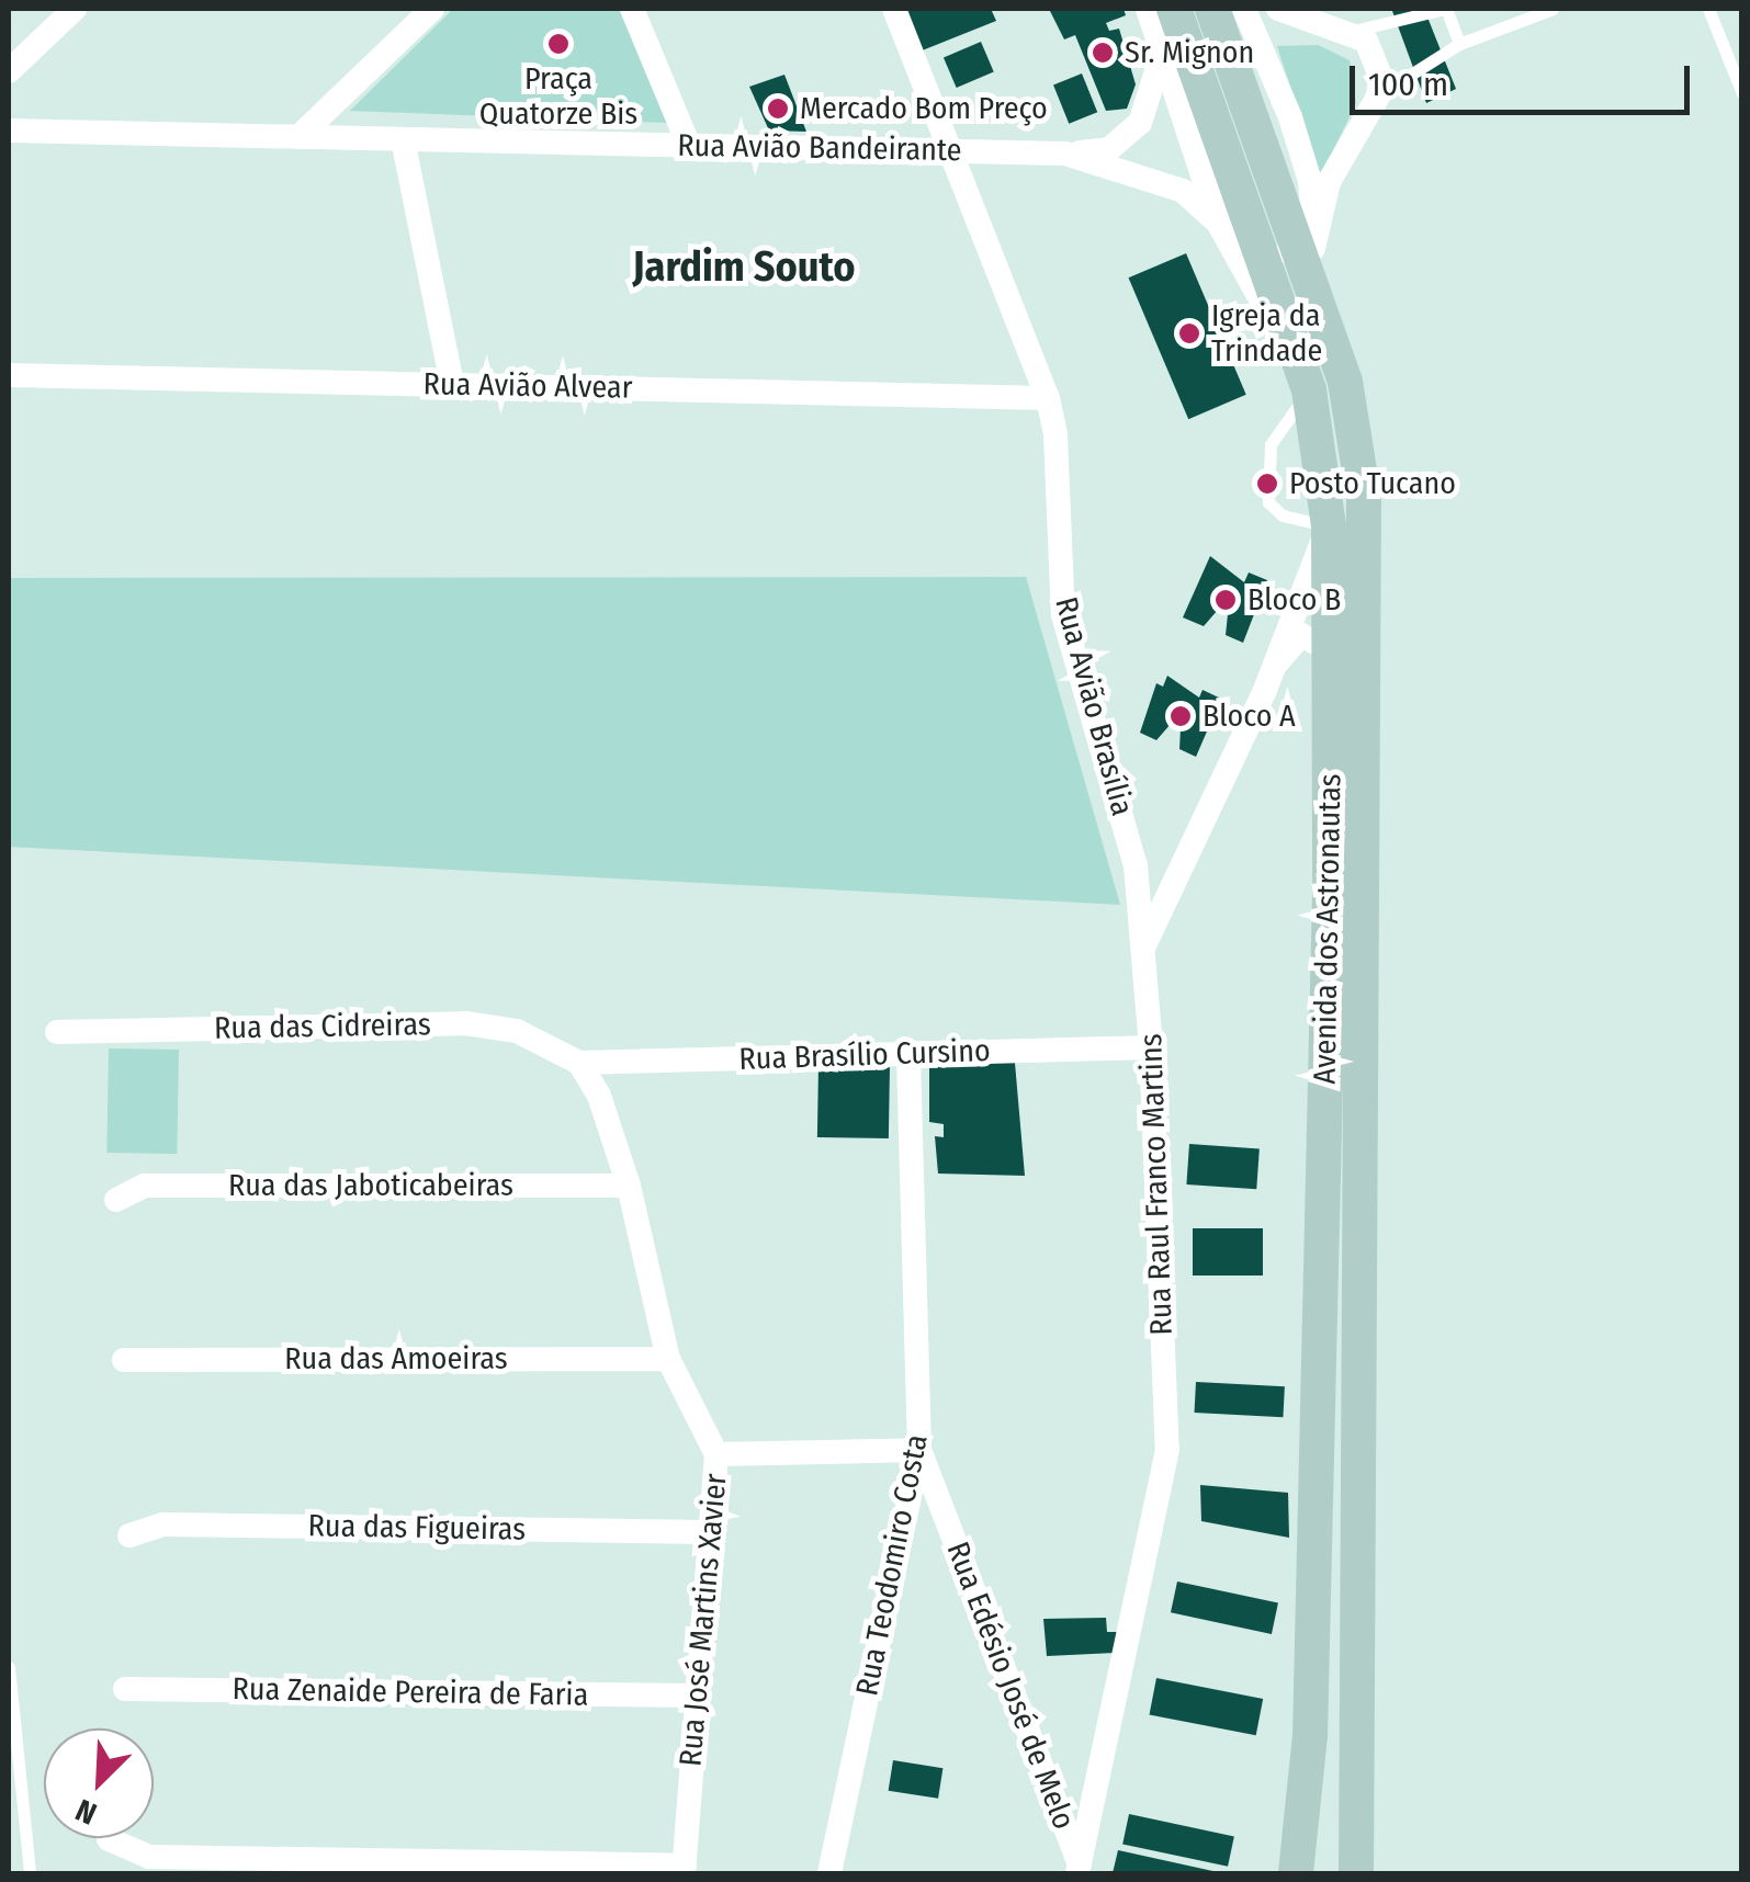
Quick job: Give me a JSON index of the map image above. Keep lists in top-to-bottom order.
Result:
{
  "streets": {
    "main road": ["Avenida dos Astronautas"],
    "street": [
      "Rua Avião Bandeirante",
      "Rua Avião Alvear",
      "Rua Avião Brasília",
      "Rua das Cidreiras",
      "Rua Brasílio Cursino",
      "Rua Raul Franco Martins",
      "Rua das Jaboticabeiras",
      "Rua das Amoeiras",
      "Rua das Figueiras",
      "Rua Teodomiro Costa",
      "Rua José Martins Xavier",
      "Rua Edésio José de Melo",
      "Rua Zenaide Pereira de Faria"
    ]
  },
  "crossings": [
    ["Rua Avião Bandeirante", "Rua Avião Brasília"],
    ["Rua Avião Alvear", "Rua Avião Brasília"],
    ["Rua Avião Brasília", "Rua Raul Franco Martins"],
    ["Avenida dos Astronautas", "Rua Raul Franco Martins"],
    ["Rua das Cidreiras", "Rua Brasílio Cursino"],
    ["Rua das Cidreiras", "Rua José Martins Xavier"],
    ["Rua Brasílio Cursino", "Rua Raul Franco Martins"],
    ["Rua Brasílio Cursino", "Rua Teodomiro Costa"],
    ["Rua Brasílio Cursino", "Rua José Martins Xavier"],
    ["Rua Raul Franco Martins", "Rua Edésio José de Melo"],
    ["Rua das Jaboticabeiras", "Rua José Martins Xavier"],
    ["Rua das Amoeiras", "Rua José Martins Xavier"],
    ["Rua das Figueiras", "Rua José Martins Xavier"],
    ["Rua Teodomiro Costa", "Rua Edésio José de Melo"],
    ["Rua José Martins Xavier", "Rua Zenaide Pereira de Faria"]
  ],
  "districts": ["Jardim Souto"],
  "places": [
    "Praça Quatorze Bis",
    "Sr. Mignon",
    "Mercado Bom Preço",
    "Igreja da Trindade",
    "Posto Tucano",
    "Bloco B",
    "Bloco A"
  ],
  "scale_bar": "100 m",
  "north": "bottom left"
}
